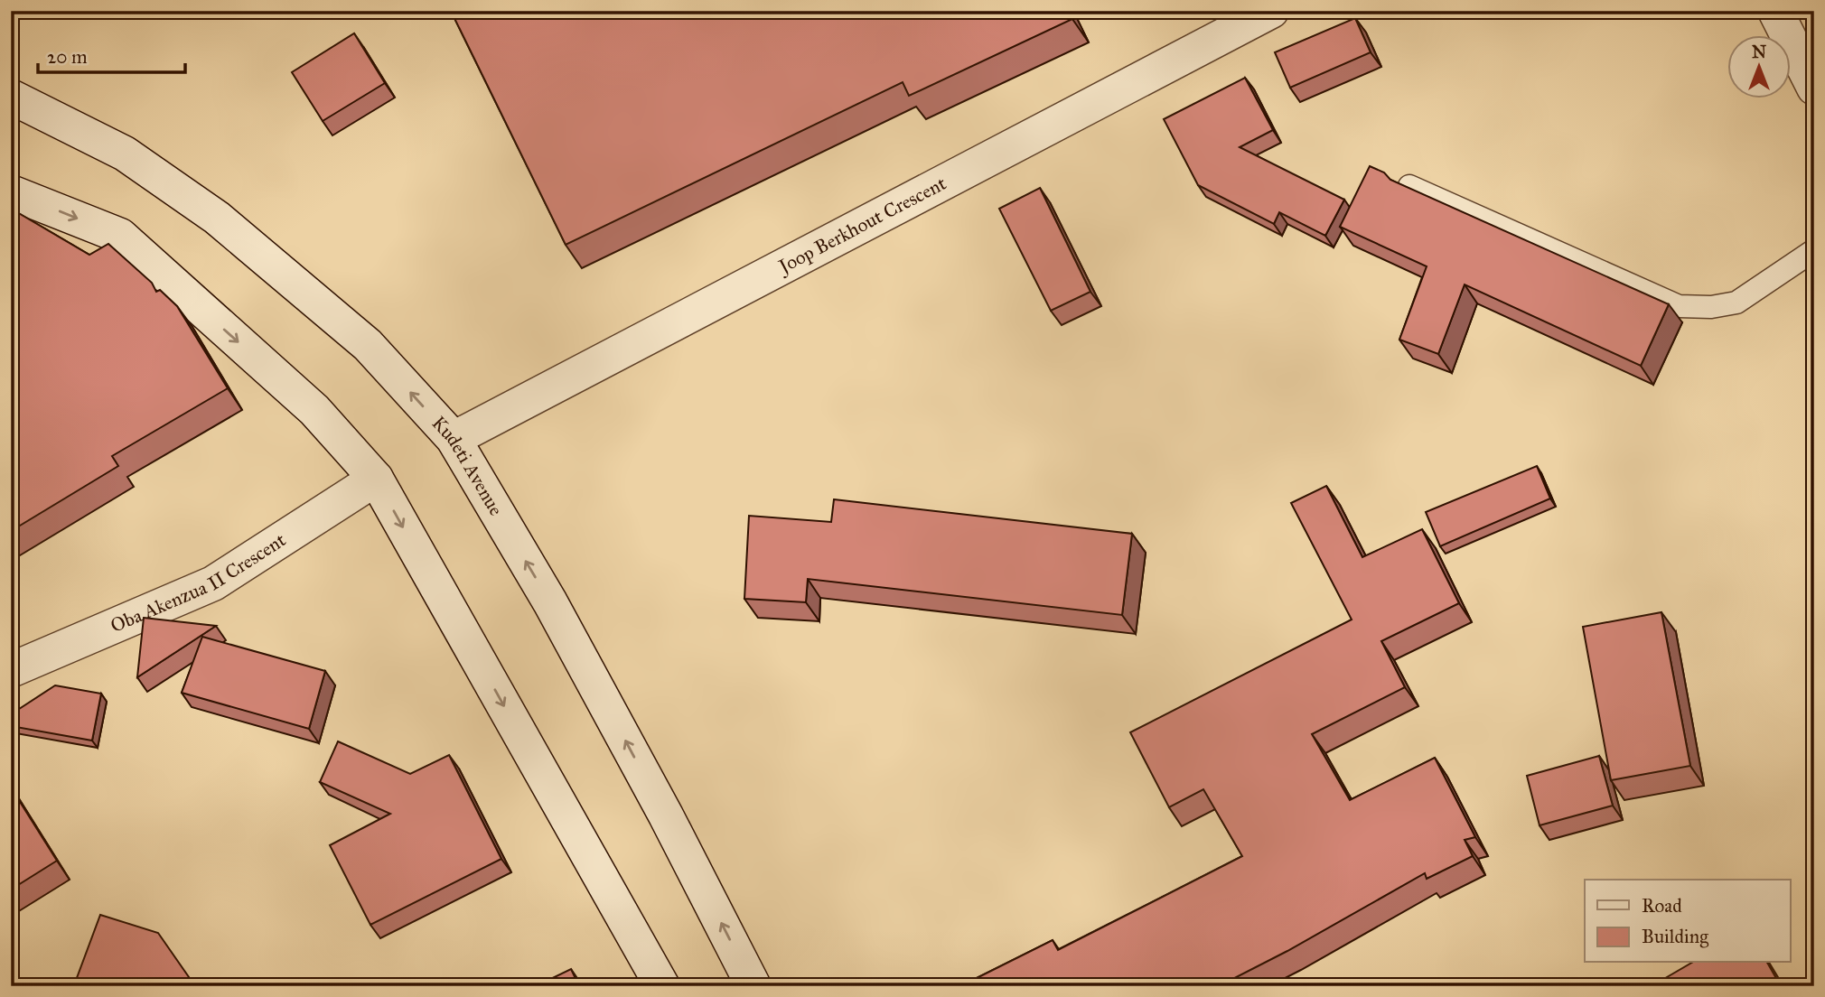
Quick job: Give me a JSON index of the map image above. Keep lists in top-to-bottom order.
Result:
{
  "streets": {
    "main road": ["Joop Berkhout Crescent", "Kudeti Avenue", "Oba Akenzua II Crescent"]
  },
  "crossings": [
    ["Joop Berkhout Crescent", "Kudeti Avenue"]
  ],
  "legend": ["Road", "Building"],
  "scale_bar": "20 m",
  "north": "top"
}
